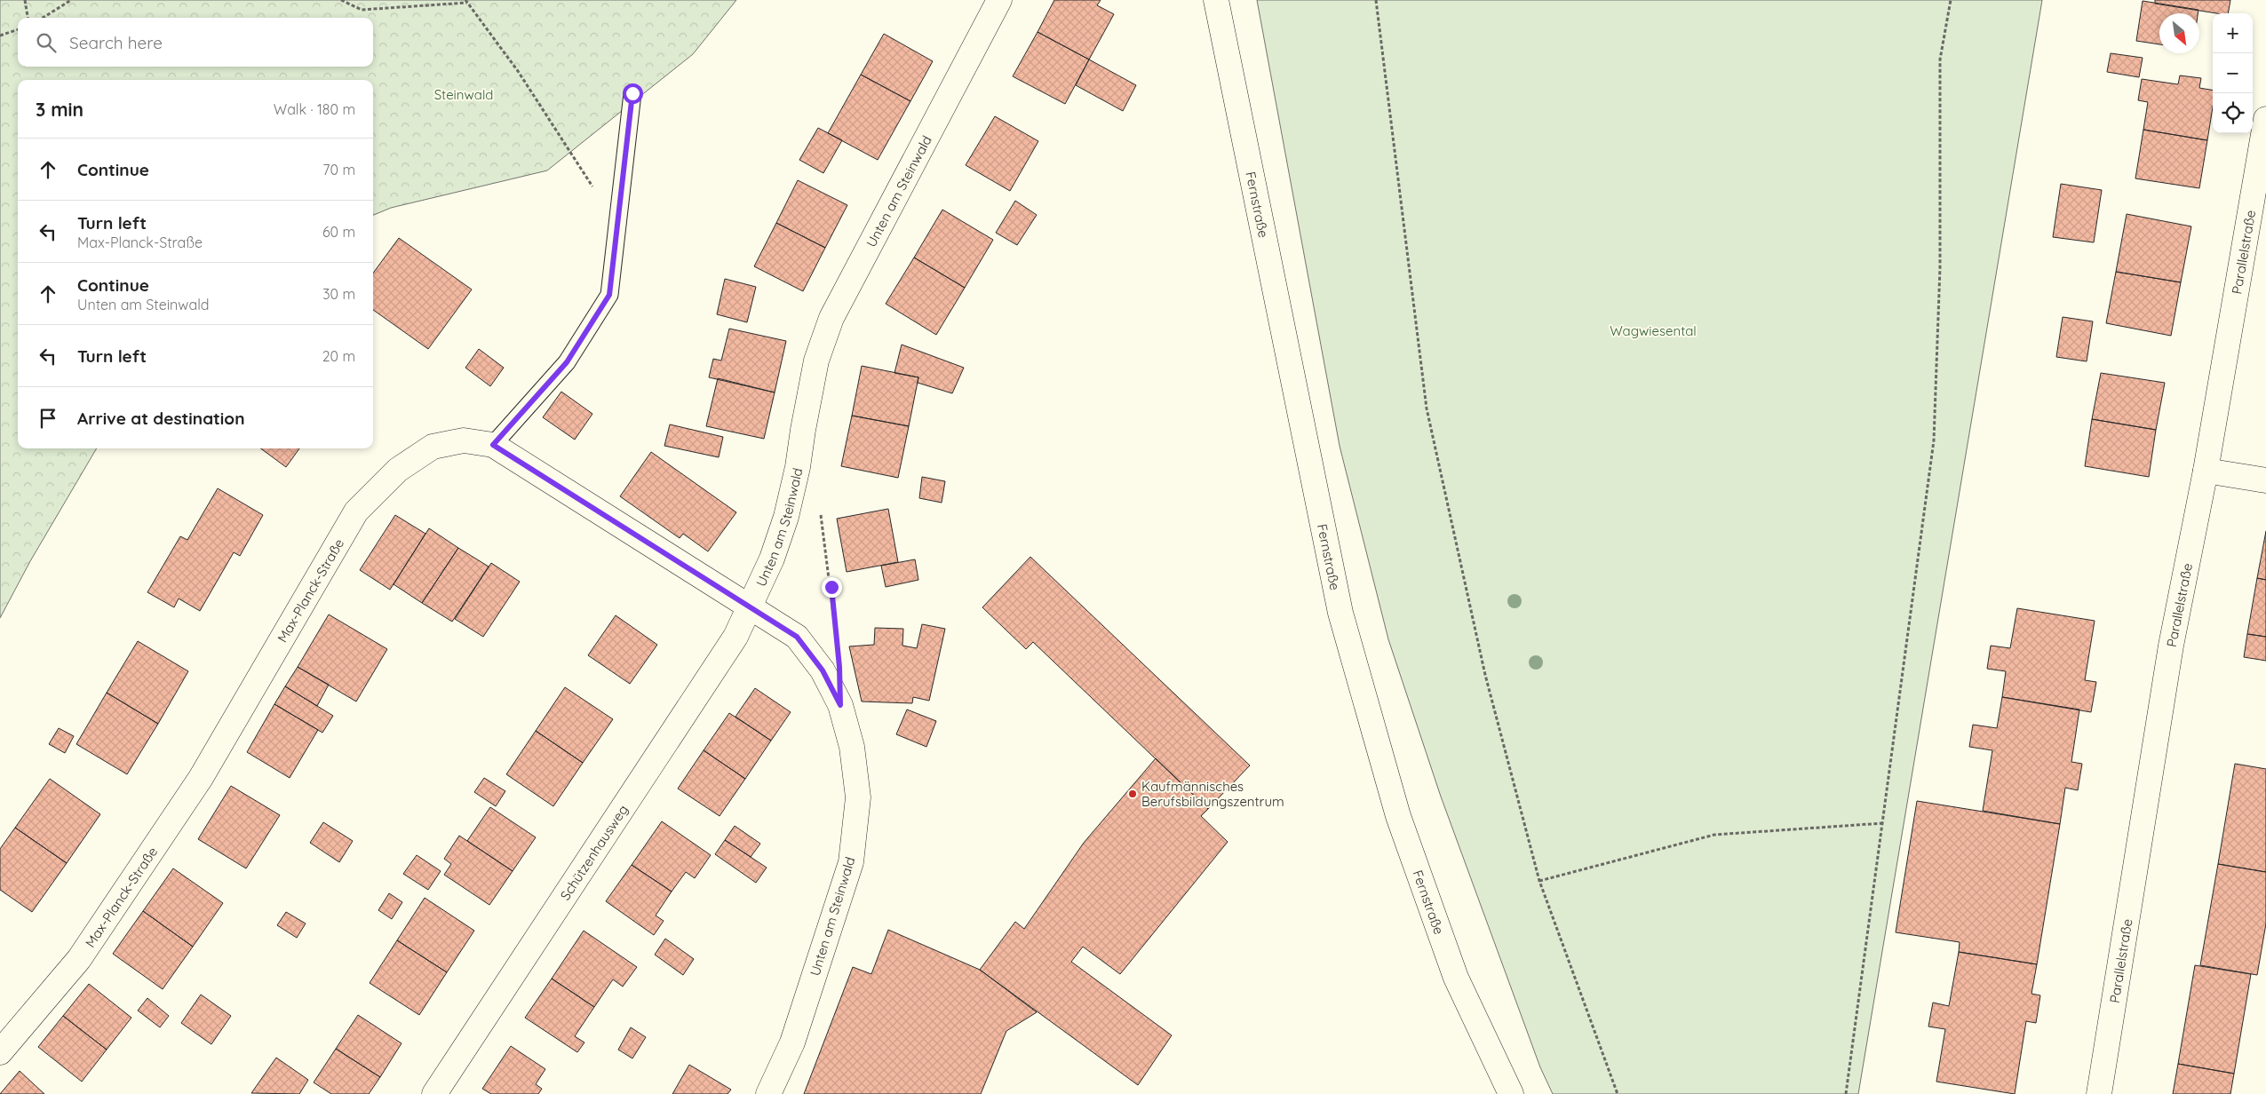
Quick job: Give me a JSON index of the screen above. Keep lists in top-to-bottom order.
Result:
{
  "streets": {
    "street": [
      "Unten am Steinwald",
      "Fernstraße",
      "Parallelstraße",
      "Max-Planck-Straße",
      "Schützenhausweg"
    ]
  },
  "crossings": [
    ["Unten am Steinwald", "Max-Planck-Straße"],
    ["Unten am Steinwald", "Schützenhausweg"],
    ["Max-Planck-Straße", "Schützenhausweg"]
  ],
  "parks": ["Steinwald", "Wagwiesental"],
  "places": ["Kaufmännisches Berufsbildungszentrum"],
  "north": "bottom right",
  "page": {
    "map_buttons": ["+", "−"],
    "search": "Search here",
    "heading": ["3 min", "Walk · 180 m"],
    "list": [
      ["Continue", "70 m"],
      ["Turn left", "Max-Planck-Straße", "60 m"],
      ["Continue", "Unten am Steinwald", "30 m"],
      ["Turn left", "20 m"],
      "Arrive at destination"
    ]
  }
}
